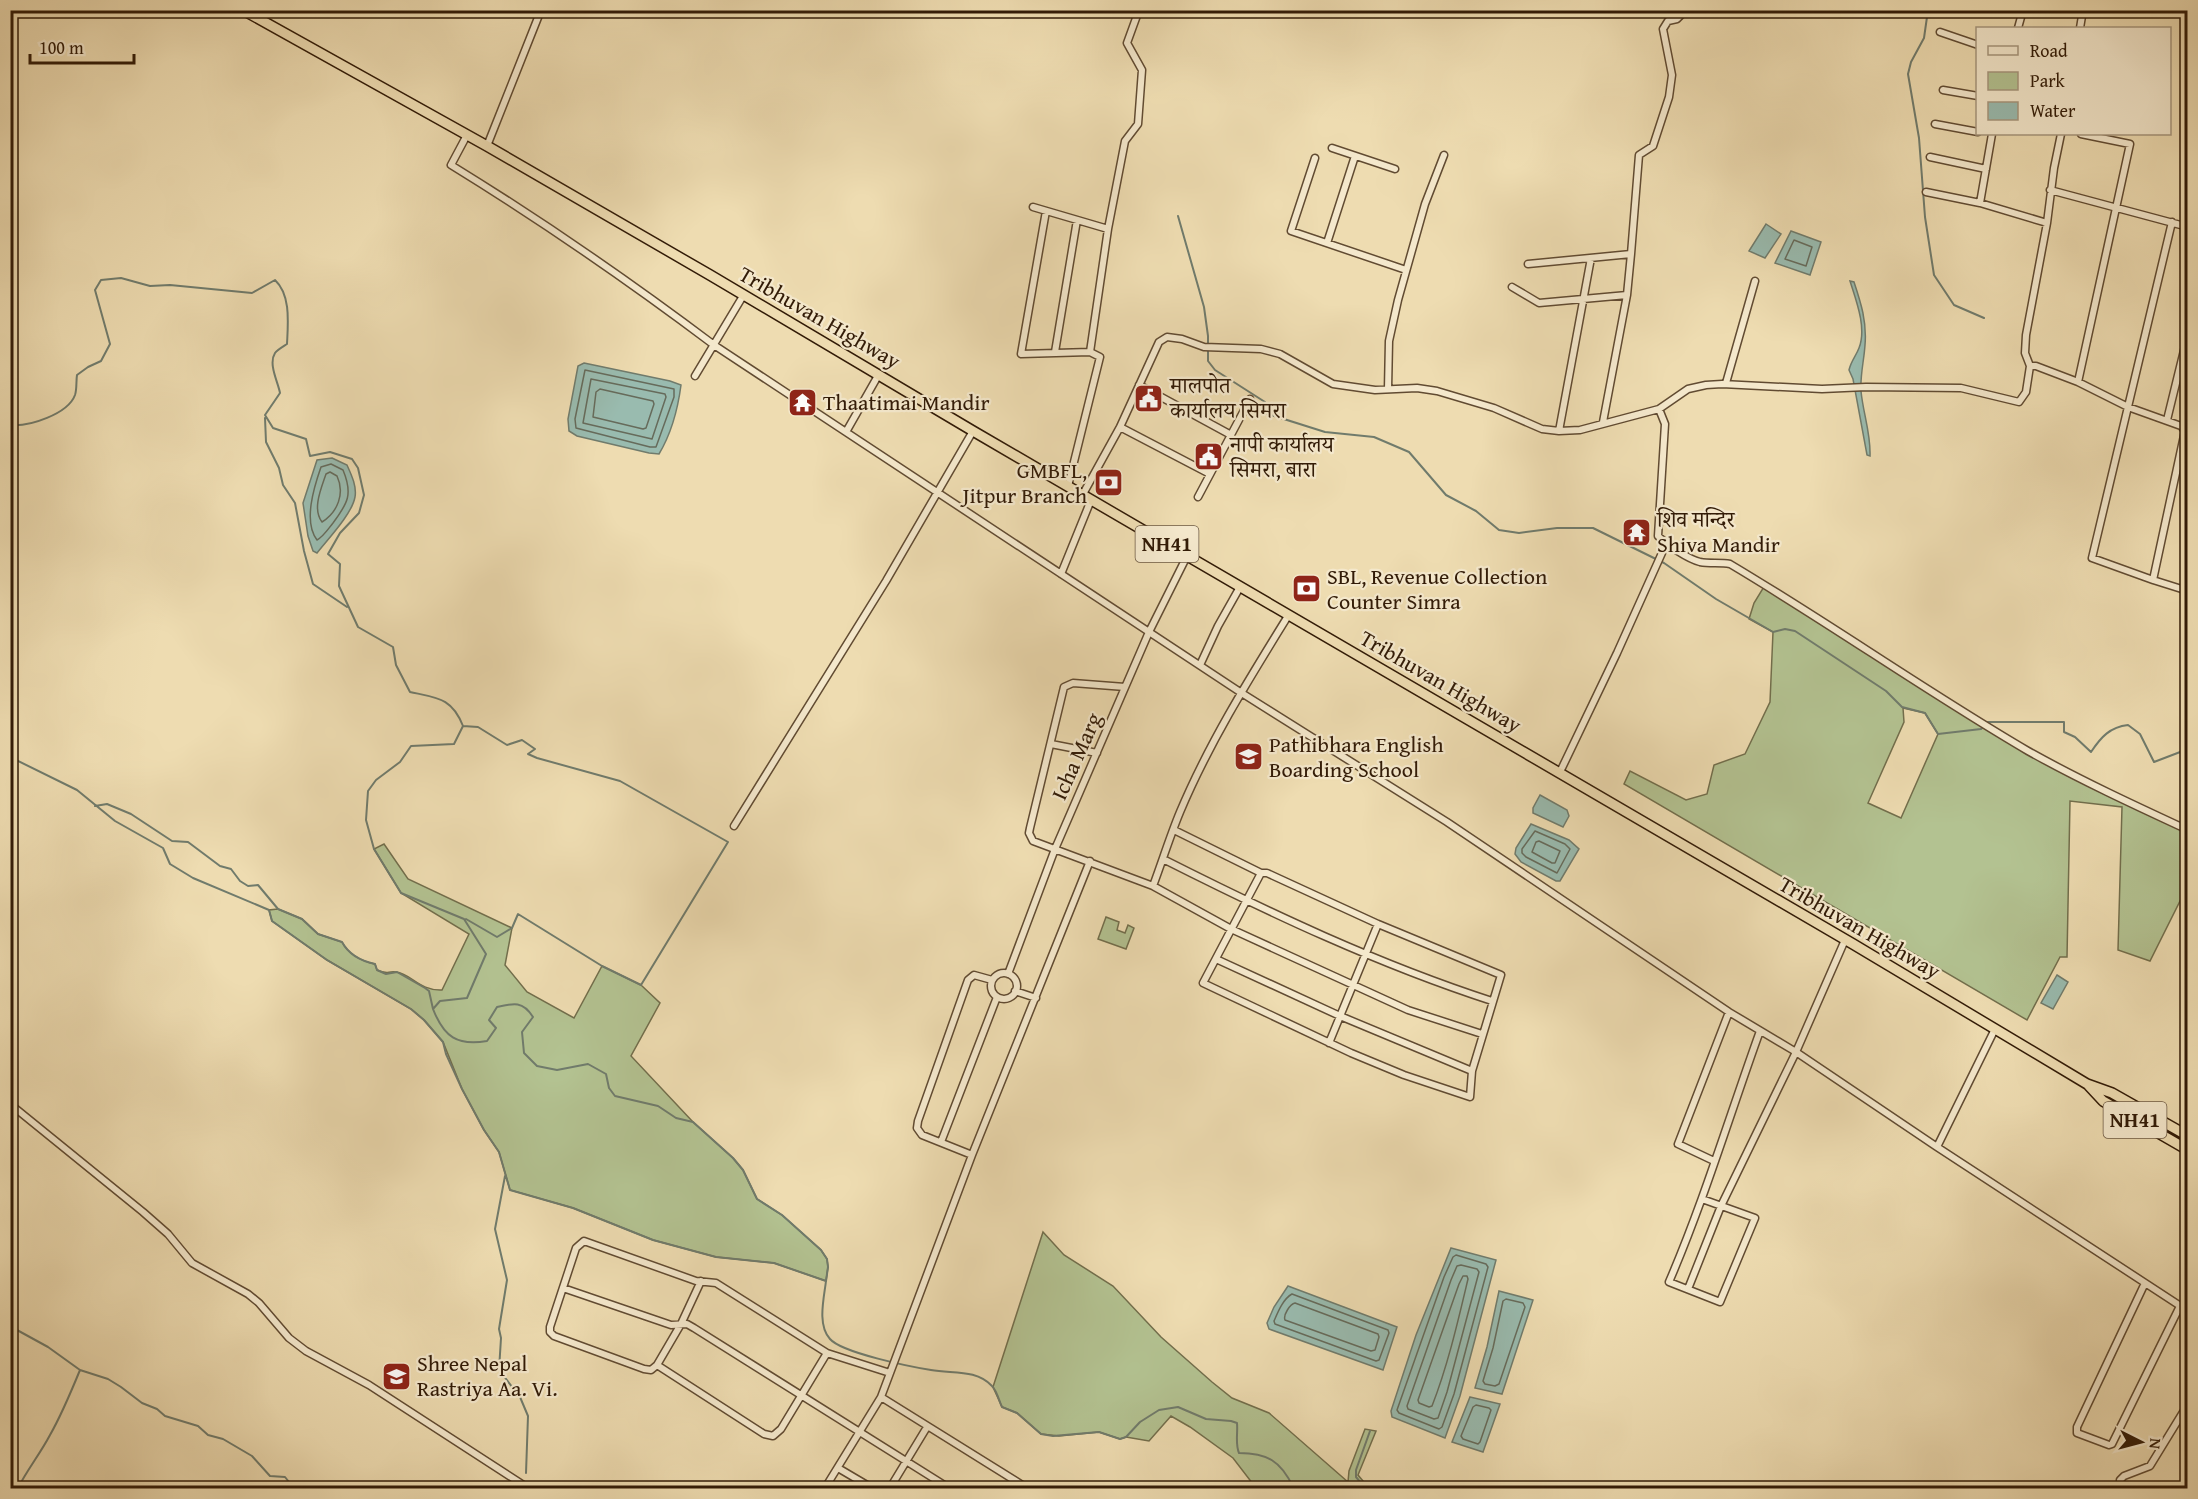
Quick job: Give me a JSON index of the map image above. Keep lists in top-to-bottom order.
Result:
{
  "streets": {
    "highway": ["Tribhuvan Highway", "NH41"],
    "street": ["Icha Marg"]
  },
  "crossings": [
    ["Tribhuvan Highway", "NH41"],
    ["Tribhuvan Highway", "Icha Marg"]
  ],
  "places": {
    "public building": ["मालपोत कार्यालय सिमरा", "नापी कार्यालय सिमरा, बारा"],
    "temple": ["Thaatimai Mandir", "शिव मन्दिर Shiva Mandir"],
    "bank": ["GMBFL, Jitpur Branch", "SBL, Revenue Collection Counter Simra"],
    "school or university": ["Pathibhara English Boarding School", "Shree Nepal Rastriya Aa. Vi."]
  },
  "legend": ["Road", "Park", "Water"],
  "scale_bar": "100 m",
  "north": "right"
}
